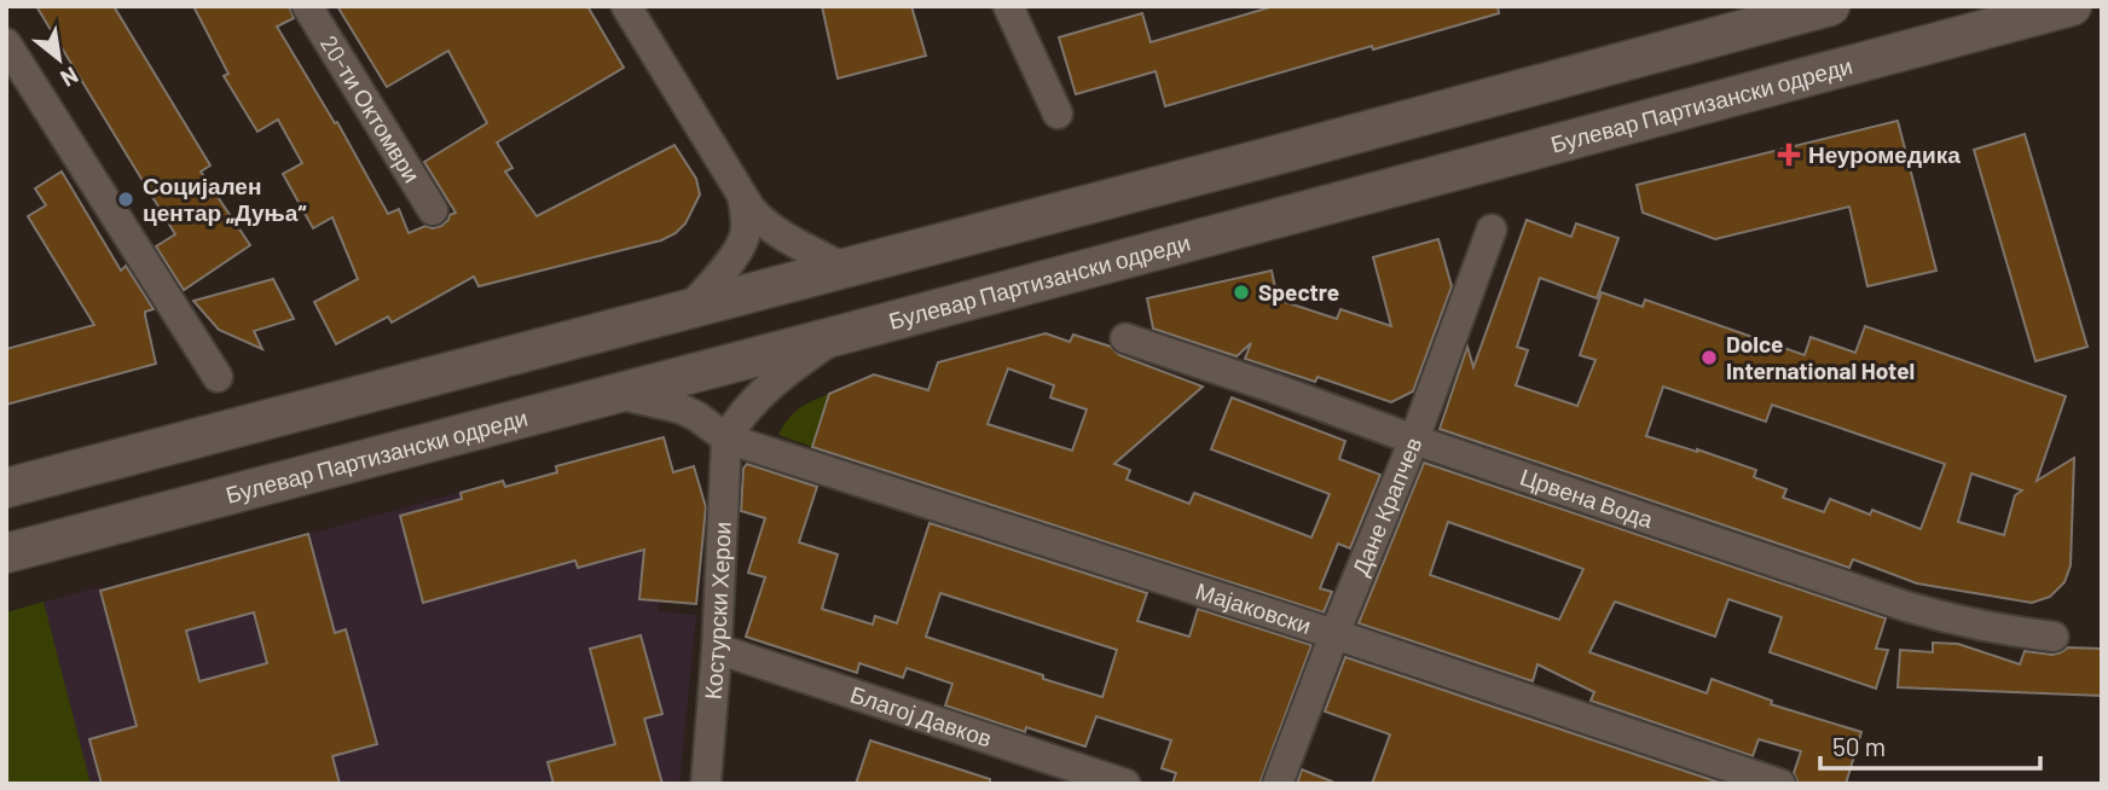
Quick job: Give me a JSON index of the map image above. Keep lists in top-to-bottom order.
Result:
{
  "streets": {
    "street": [
      "Булевар Партизански одреди",
      "20-ти Октомври",
      "Црвена Вода",
      "Дане Крапчев",
      "Мајаковски",
      "Костурски Херои",
      "Благој Давков"
    ]
  },
  "crossings": [
    ["Црвена Вода", "Дане Крапчев"],
    ["Дане Крапчев", "Мајаковски"],
    ["Мајаковски", "Костурски Херои"],
    ["Костурски Херои", "Благој Давков"]
  ],
  "places": {
    "health": ["Неуромедика"],
    "other": ["Социјален центар „Дуња“", "Spectre", "Dolce International Hotel"]
  },
  "scale_bar": "50 m",
  "north": "bottom right"
}
